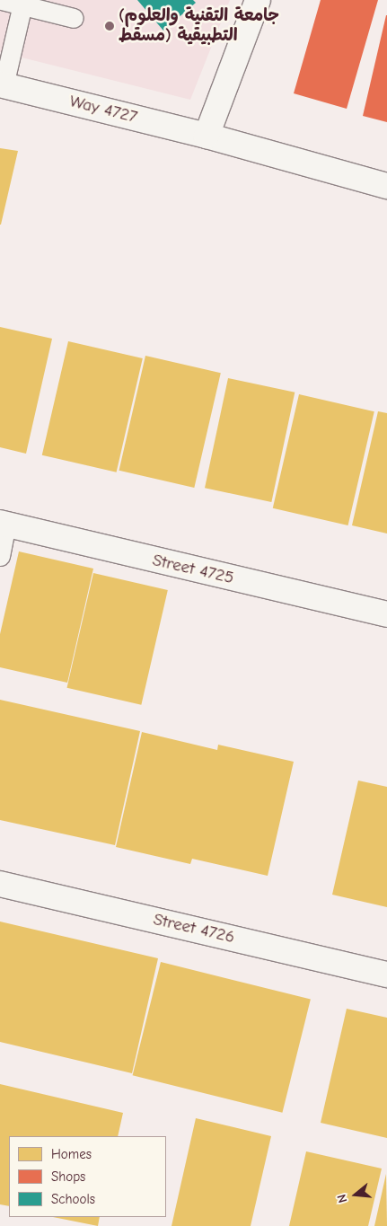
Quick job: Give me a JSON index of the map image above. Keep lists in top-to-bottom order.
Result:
{
  "streets": {
    "street": ["Way 4727", "Street 4725", "Street 4726"]
  },
  "places": ["(جامعة التقنية والعلوم التطبيقية (مسقط"],
  "legend": ["Homes", "Shops", "Schools"],
  "north": "left"
}
